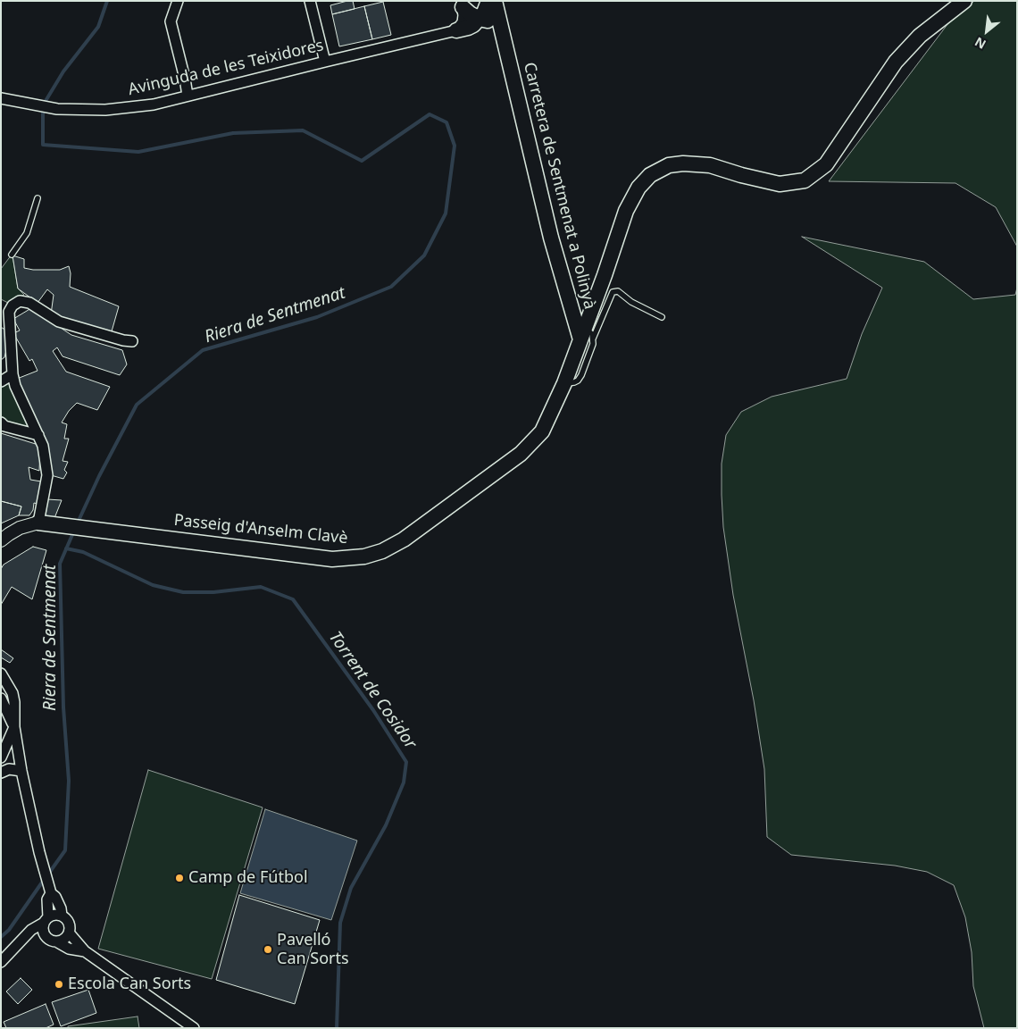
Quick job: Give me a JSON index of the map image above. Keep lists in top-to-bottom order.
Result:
{
  "streets": {
    "main road": ["Carretera de Sentmenat a Polinyà", "Passeig d'Anselm Clavè"],
    "street": ["Avinguda de les Teixidores"]
  },
  "crossings": [
    ["Carretera de Sentmenat a Polinyà", "Passeig d'Anselm Clavè"]
  ],
  "water": ["Riera de Sentmenat", "Torrent de Cosidor"],
  "places": ["Camp de Fútbol", "Pavelló Can Sorts", "Escola Can Sorts"],
  "north": "bottom left"
}
